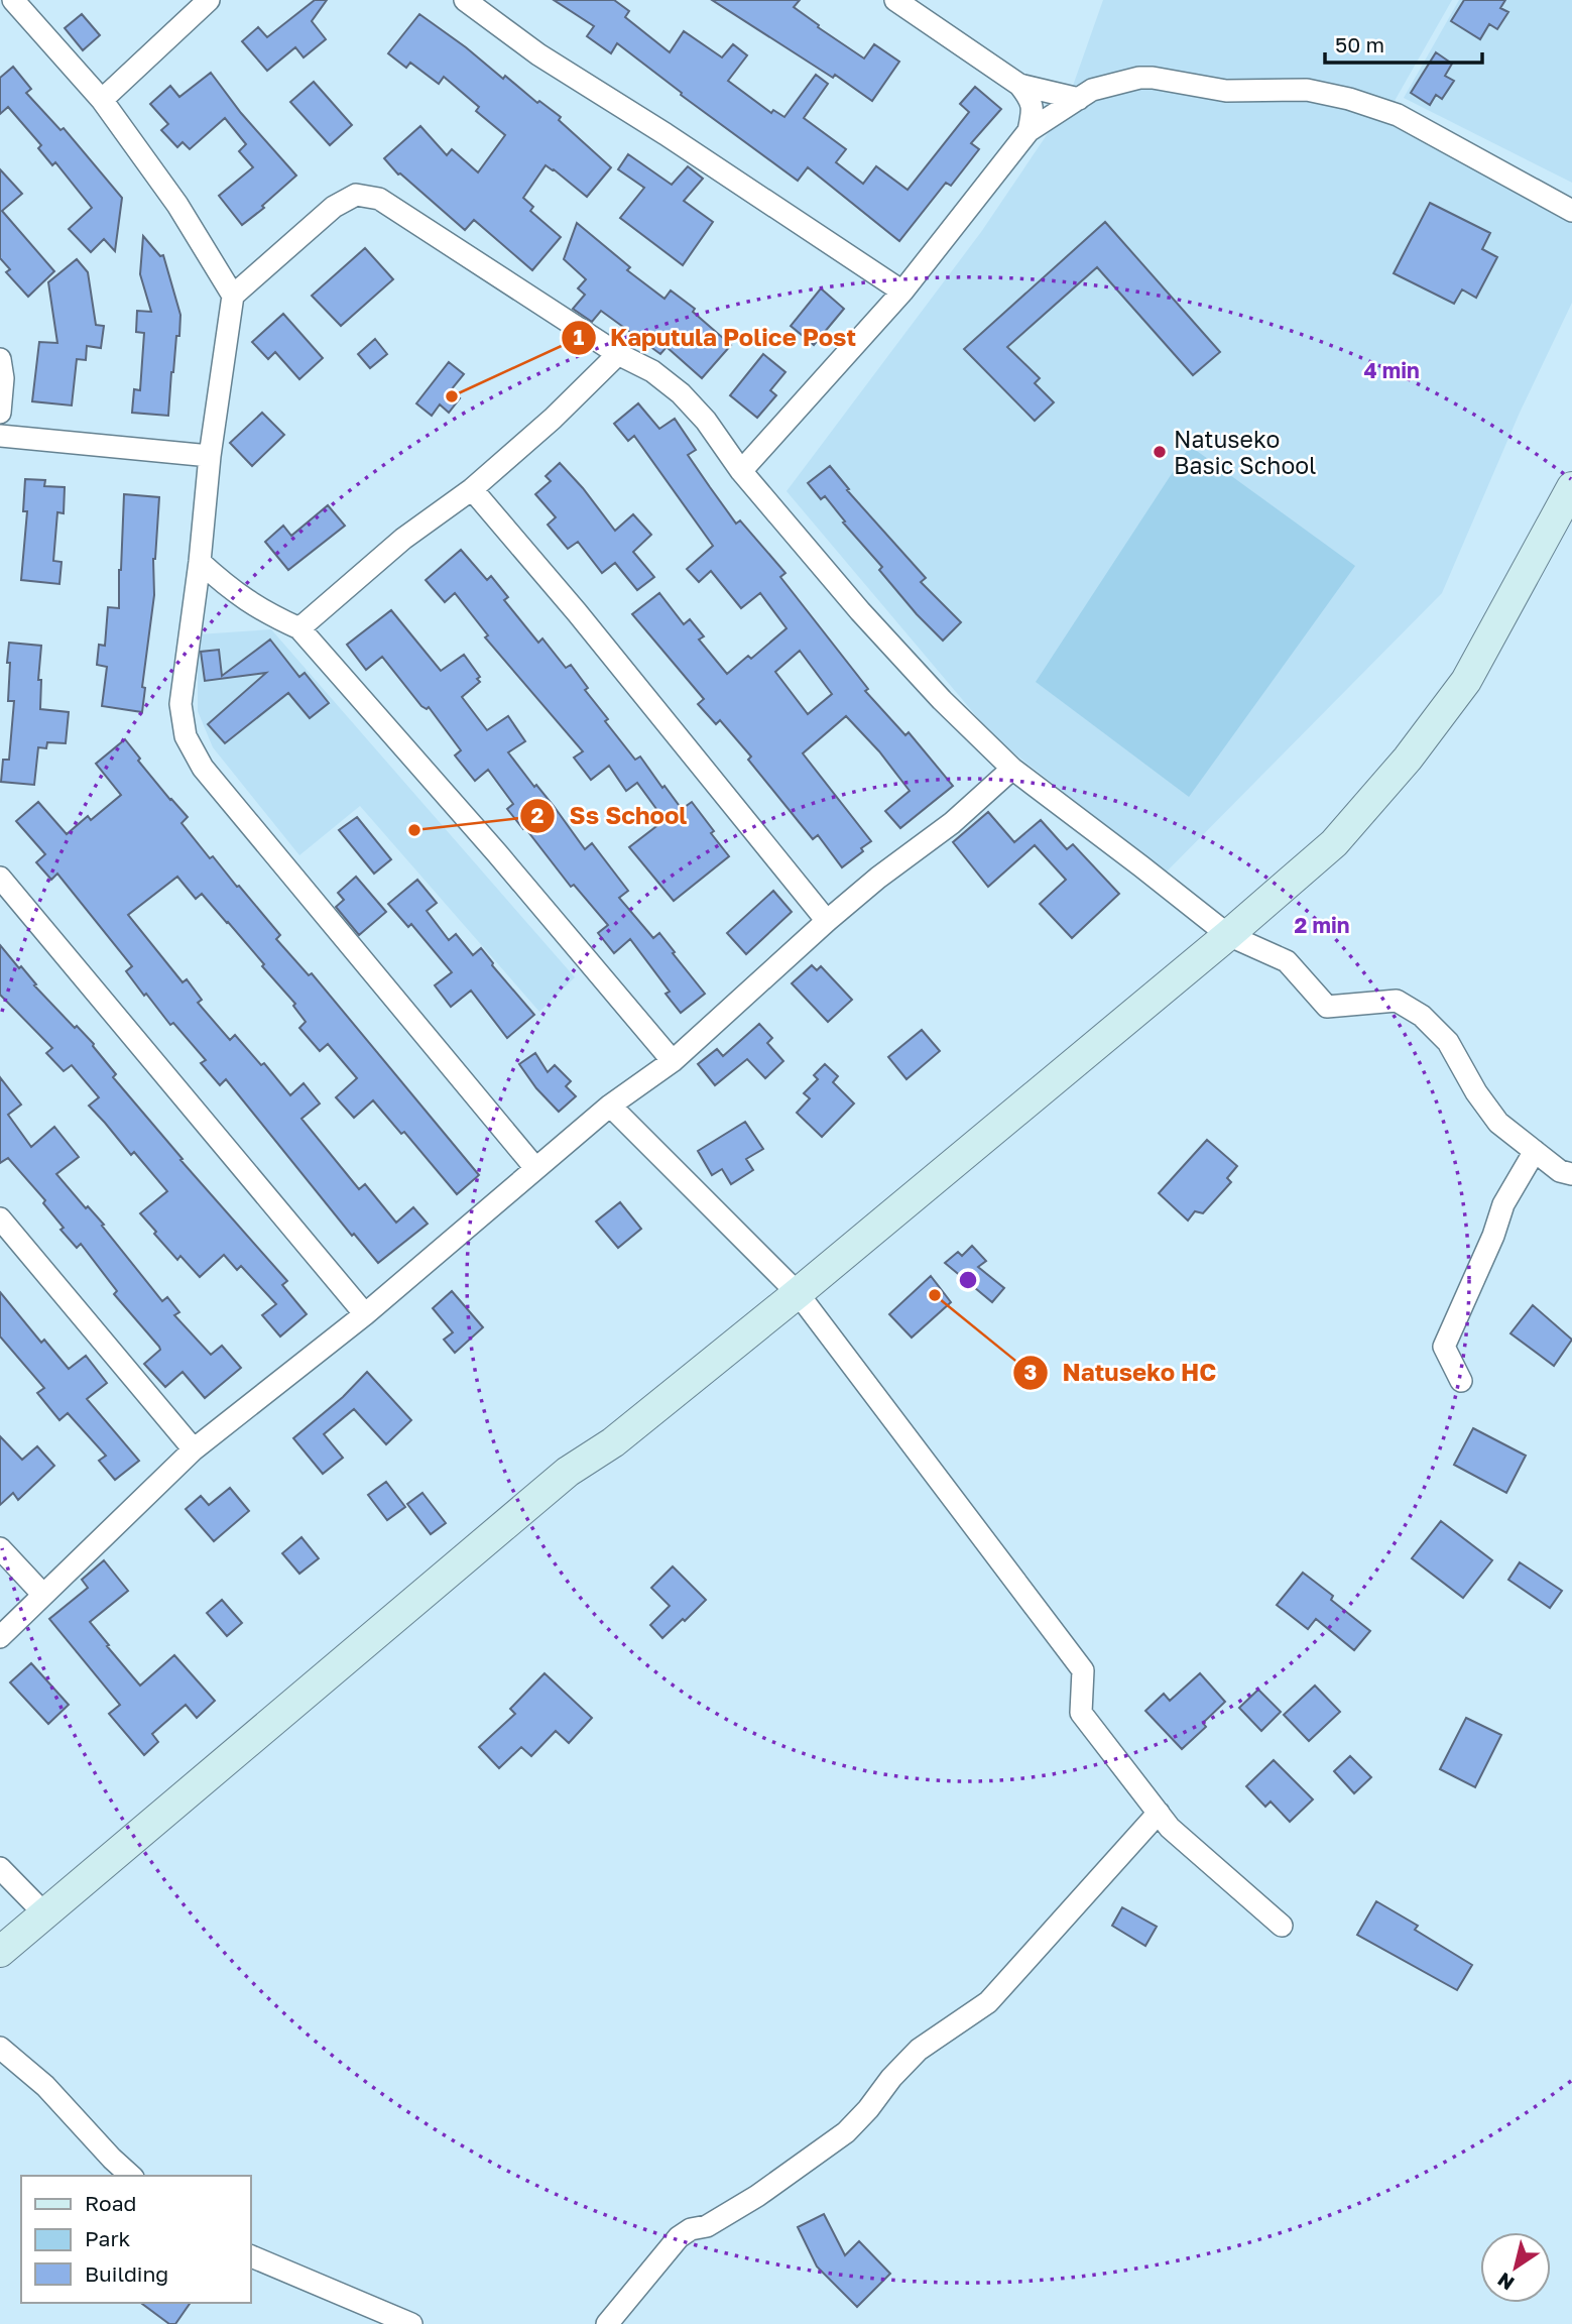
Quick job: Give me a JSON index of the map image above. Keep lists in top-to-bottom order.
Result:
{
  "places": [
    "Kaputula Police Post",
    "Natuseko Basic School",
    "Ss School",
    "Natuseko HC"
  ],
  "legend": ["Road", "Park", "Building"],
  "scale_bar": "50 m",
  "north": "bottom left",
  "rings": ["4 min", "2 min"]
}
